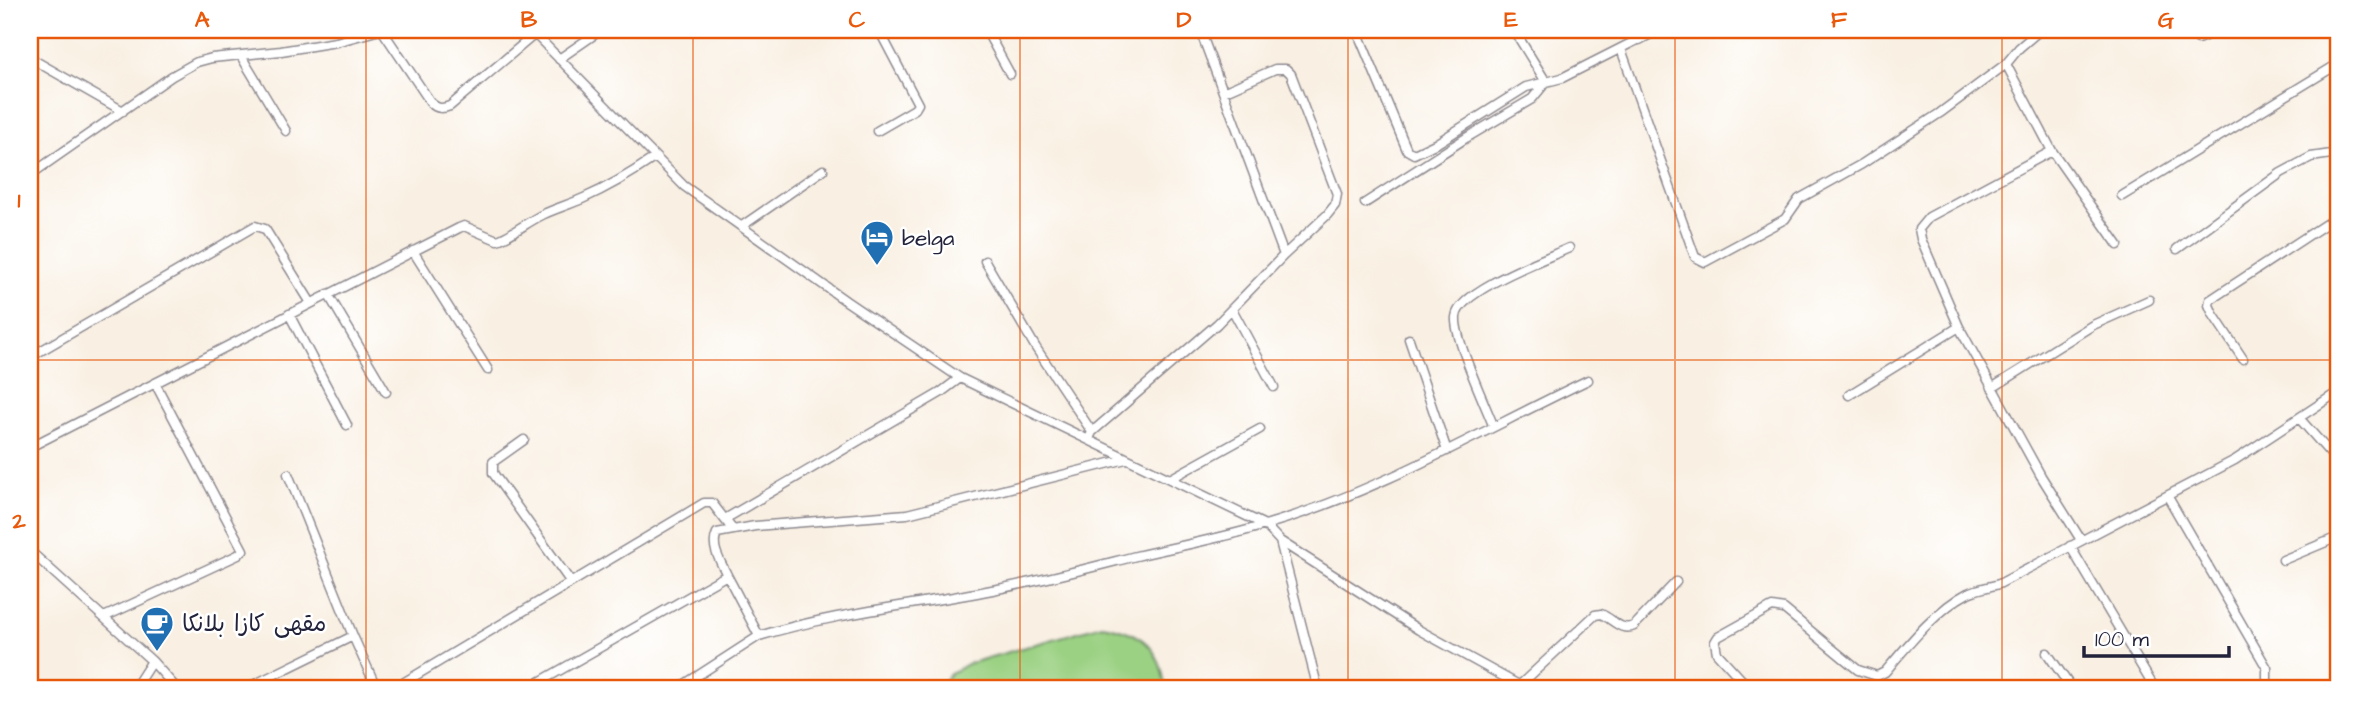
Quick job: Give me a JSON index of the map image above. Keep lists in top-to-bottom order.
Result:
{
  "places": {
    "hotel": ["belga"],
    "cafe": ["مقهى كازا بلانكا"]
  },
  "scale_bar": "100 m",
  "grid": {
    "columns": [
      "A",
      "B",
      "C",
      "D",
      "E",
      "F",
      "G"
    ],
    "rows": ["1", "2"]
  }
}
